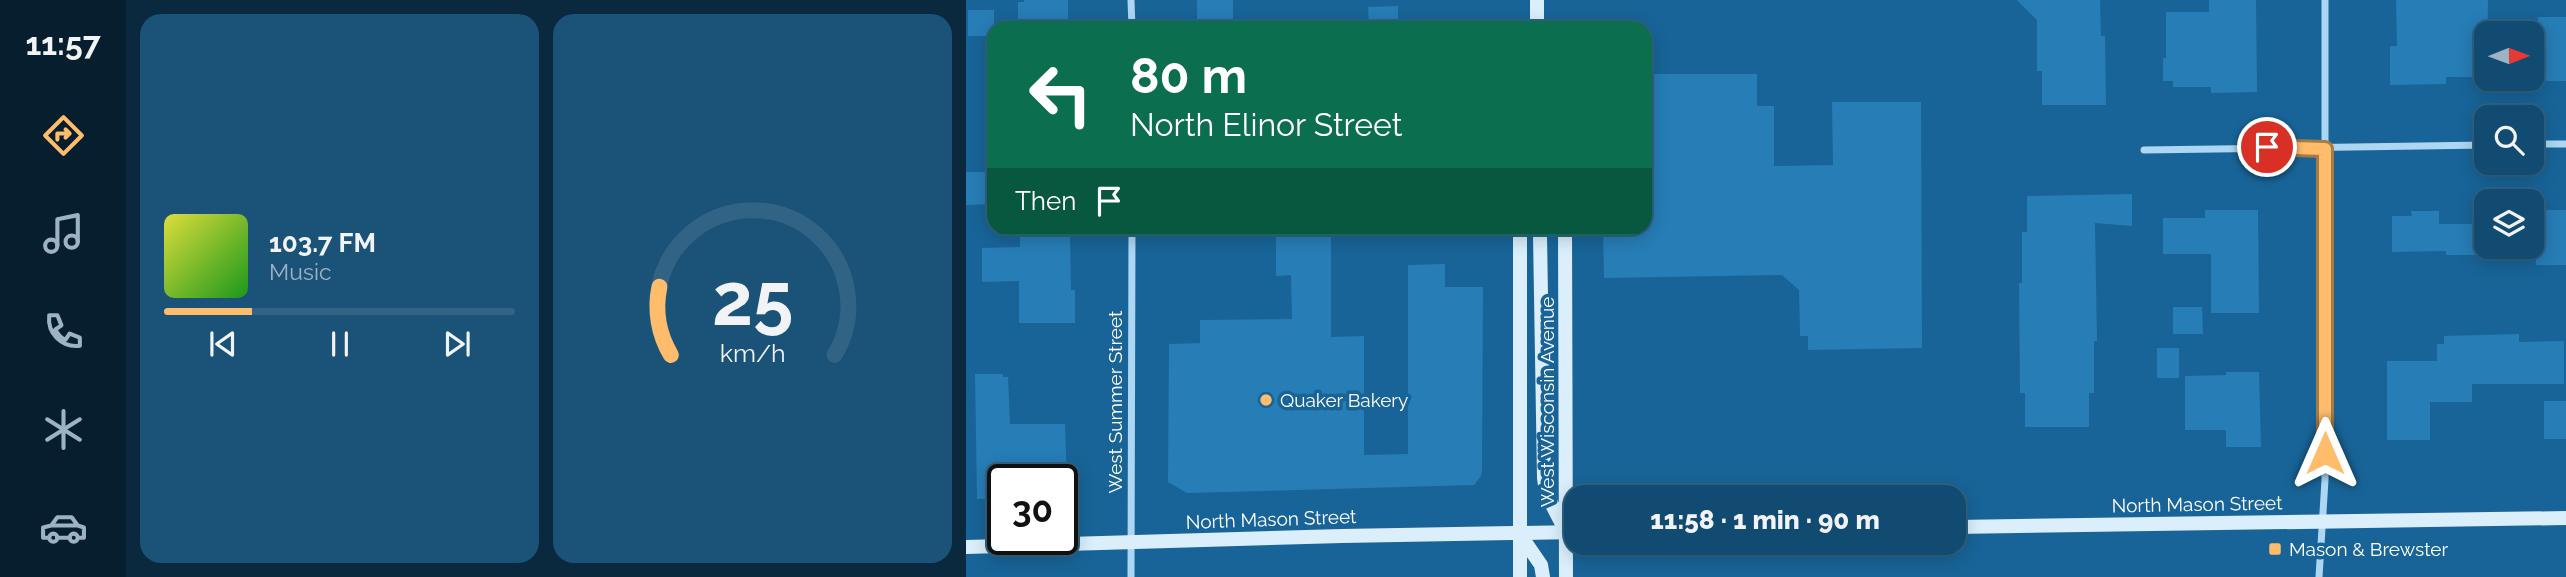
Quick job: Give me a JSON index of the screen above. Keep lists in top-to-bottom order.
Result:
{
  "streets": {
    "main road": ["West Wisconsin Avenue", "North Mason Street"],
    "street": ["West Summer Street"]
  },
  "crossings": [
    ["West Summer Street", "North Mason Street"],
    ["West Wisconsin Avenue", "North Mason Street"]
  ],
  "places": {
    "other": ["Quaker Bakery"],
    "transit": ["Mason & Brewster"]
  },
  "north": "right",
  "page": {
    "tabs": "11:57",
    "turn": ["80 m", "North Elinor Street"],
    "then": "Then",
    "song": ["103.7 FM", "Music"],
    "limit": "30",
    "trip": "11:58 · 1 min · 90 m",
    "gauge": ["25", "km/h"]
  }
}
